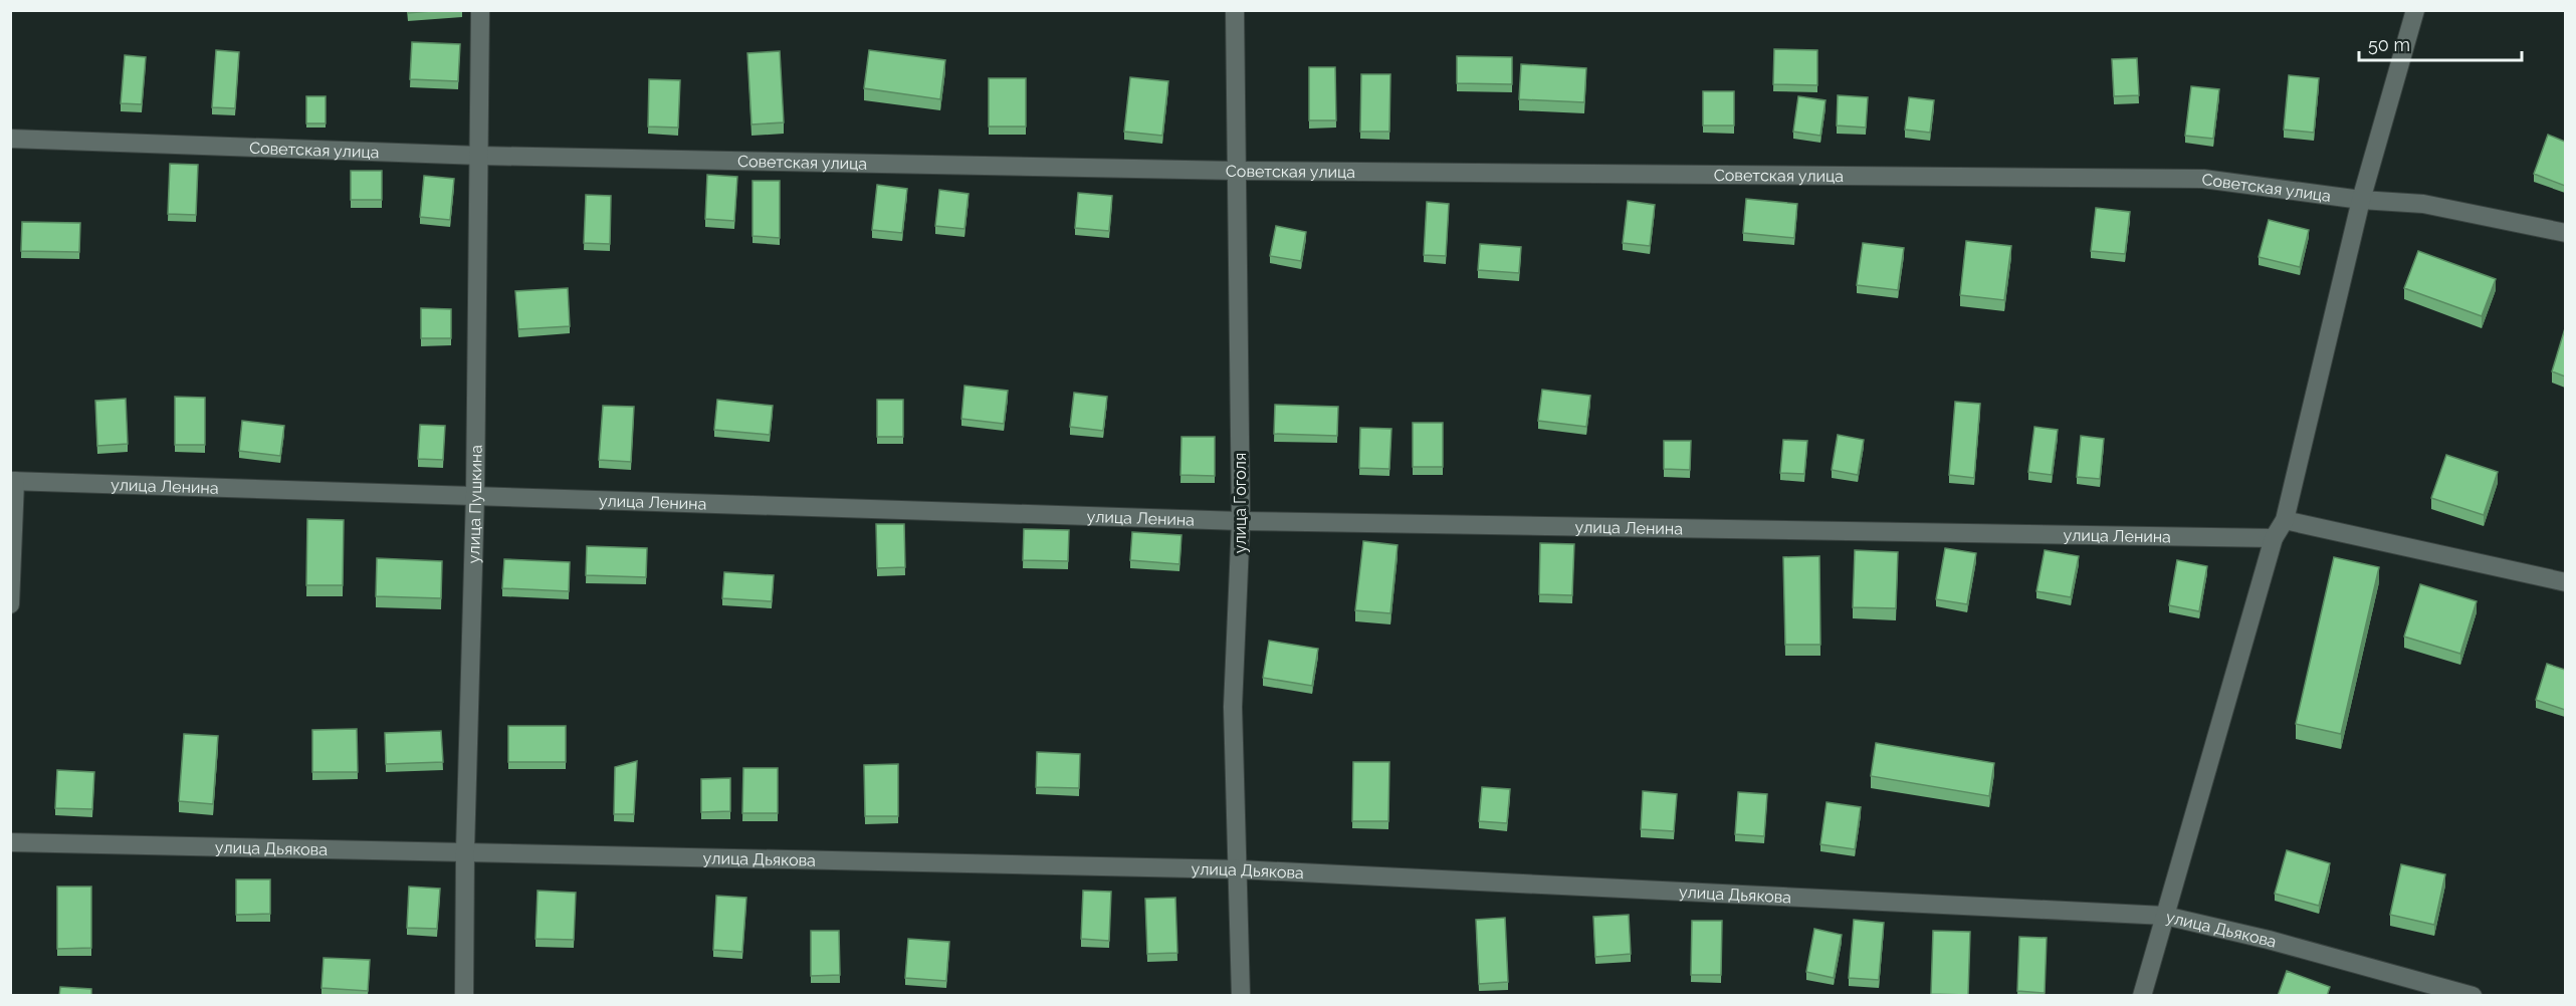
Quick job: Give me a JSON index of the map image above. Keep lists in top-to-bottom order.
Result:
{
  "streets": {
    "street": [
      "Советская улица",
      "улица Ленина",
      "улица Пушкина",
      "улица Гоголя",
      "улица Дьякова"
    ]
  },
  "crossings": [
    ["Советская улица", "улица Пушкина"],
    ["Советская улица", "улица Гоголя"],
    ["улица Ленина", "улица Пушкина"],
    ["улица Ленина", "улица Гоголя"],
    ["улица Пушкина", "улица Дьякова"],
    ["улица Гоголя", "улица Дьякова"]
  ],
  "scale_bar": "50 m"
}
